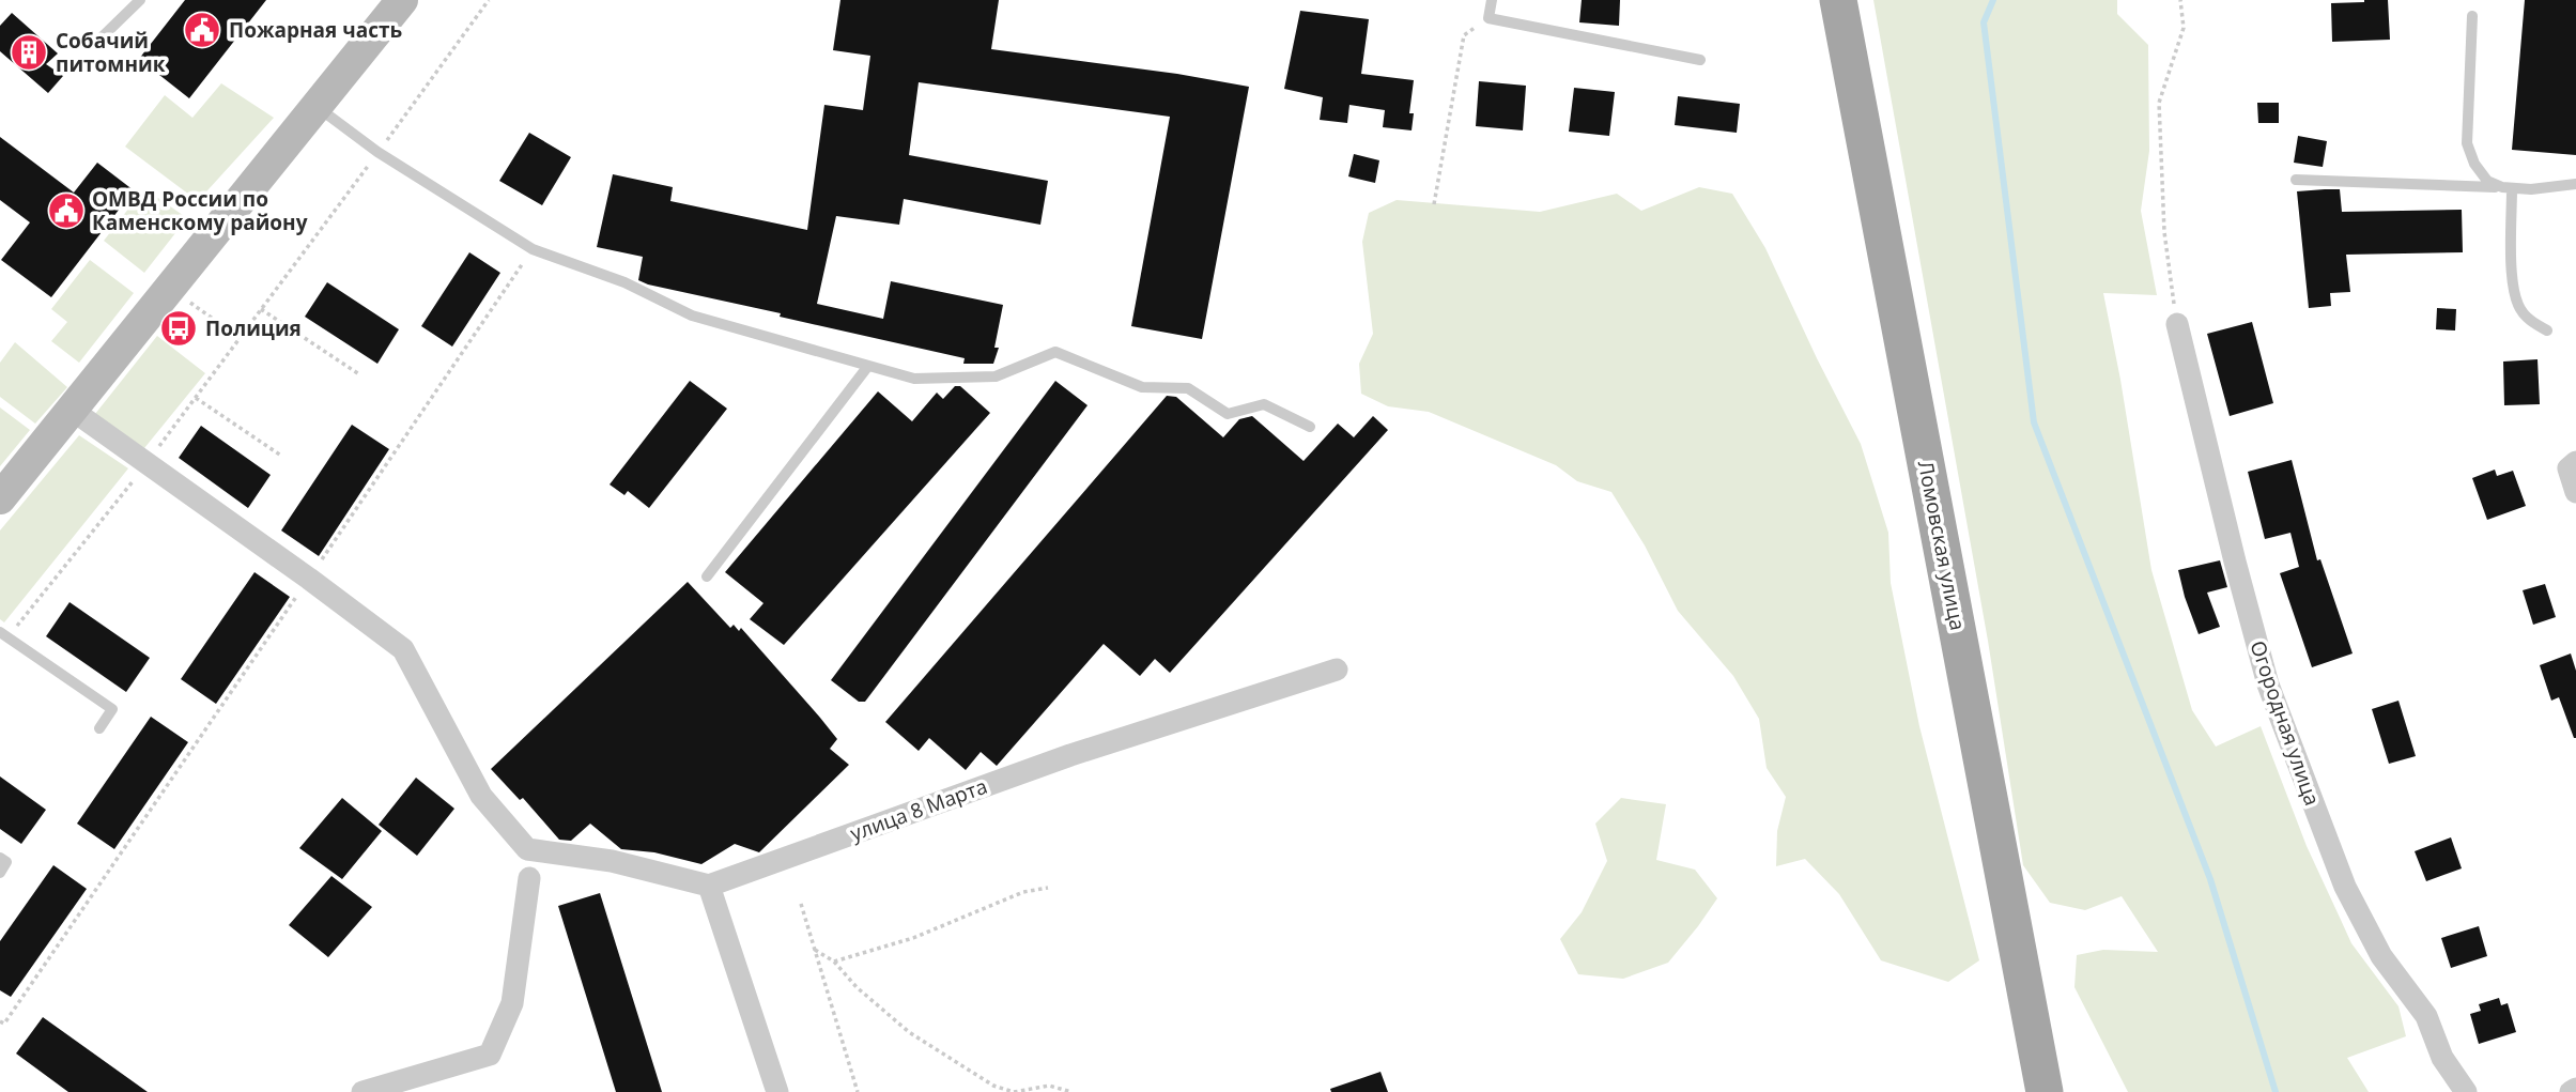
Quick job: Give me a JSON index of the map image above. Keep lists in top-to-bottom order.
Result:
{
  "streets": {
    "main road": ["Ломовская улица"],
    "street": ["Огородная улица", "улица 8 Марта"]
  },
  "places": {
    "public building": ["Пожарная часть", "ОМВД России по Каменскому району"],
    "building": ["Собачий питомник"],
    "bus stop": ["Полиция"]
  }
}
